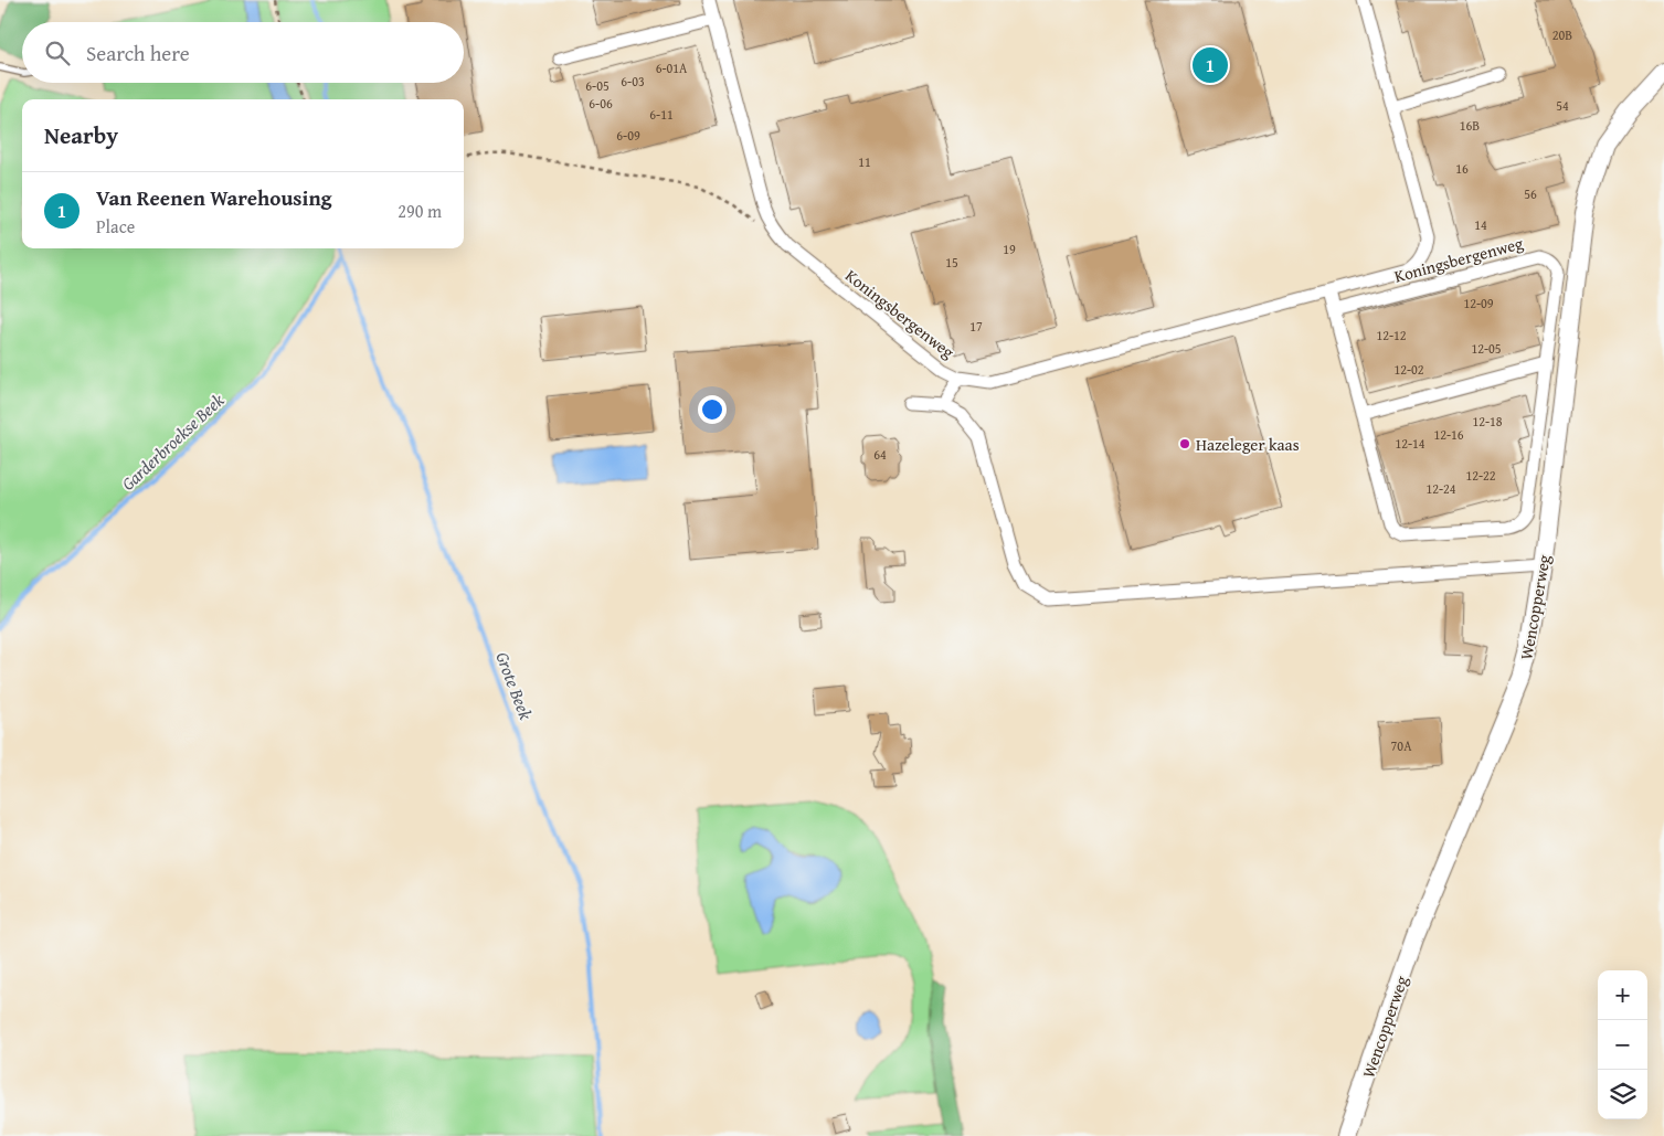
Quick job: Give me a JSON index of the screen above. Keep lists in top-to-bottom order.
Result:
{
  "streets": {
    "street": ["Koningsbergenweg", "Wencopperweg"]
  },
  "water": ["Garderbroekse Beek", "Grote Beek"],
  "places": ["Hazeleger kaas"],
  "house_numbers": [
    "20B",
    "6-01A",
    "6-03",
    "6-05",
    "6-06",
    "54",
    "6-11",
    "16B",
    "6-09",
    "11",
    "16",
    "56",
    "14",
    "19",
    "15",
    "12-09",
    "17",
    "12-12",
    "12-05",
    "12-02",
    "12-18",
    "12-16",
    "12-14",
    "64",
    "12-22",
    "12-24",
    "70A"
  ],
  "page": {
    "search": "Search here",
    "pins": "1",
    "heading": "Nearby",
    "list": [
      {
        "mark": "1",
        "name": "Van Reenen Warehousing",
        "note": "Place",
        "value": "290 m"
      }
    ],
    "map_buttons": ["+", "−"]
  }
}
